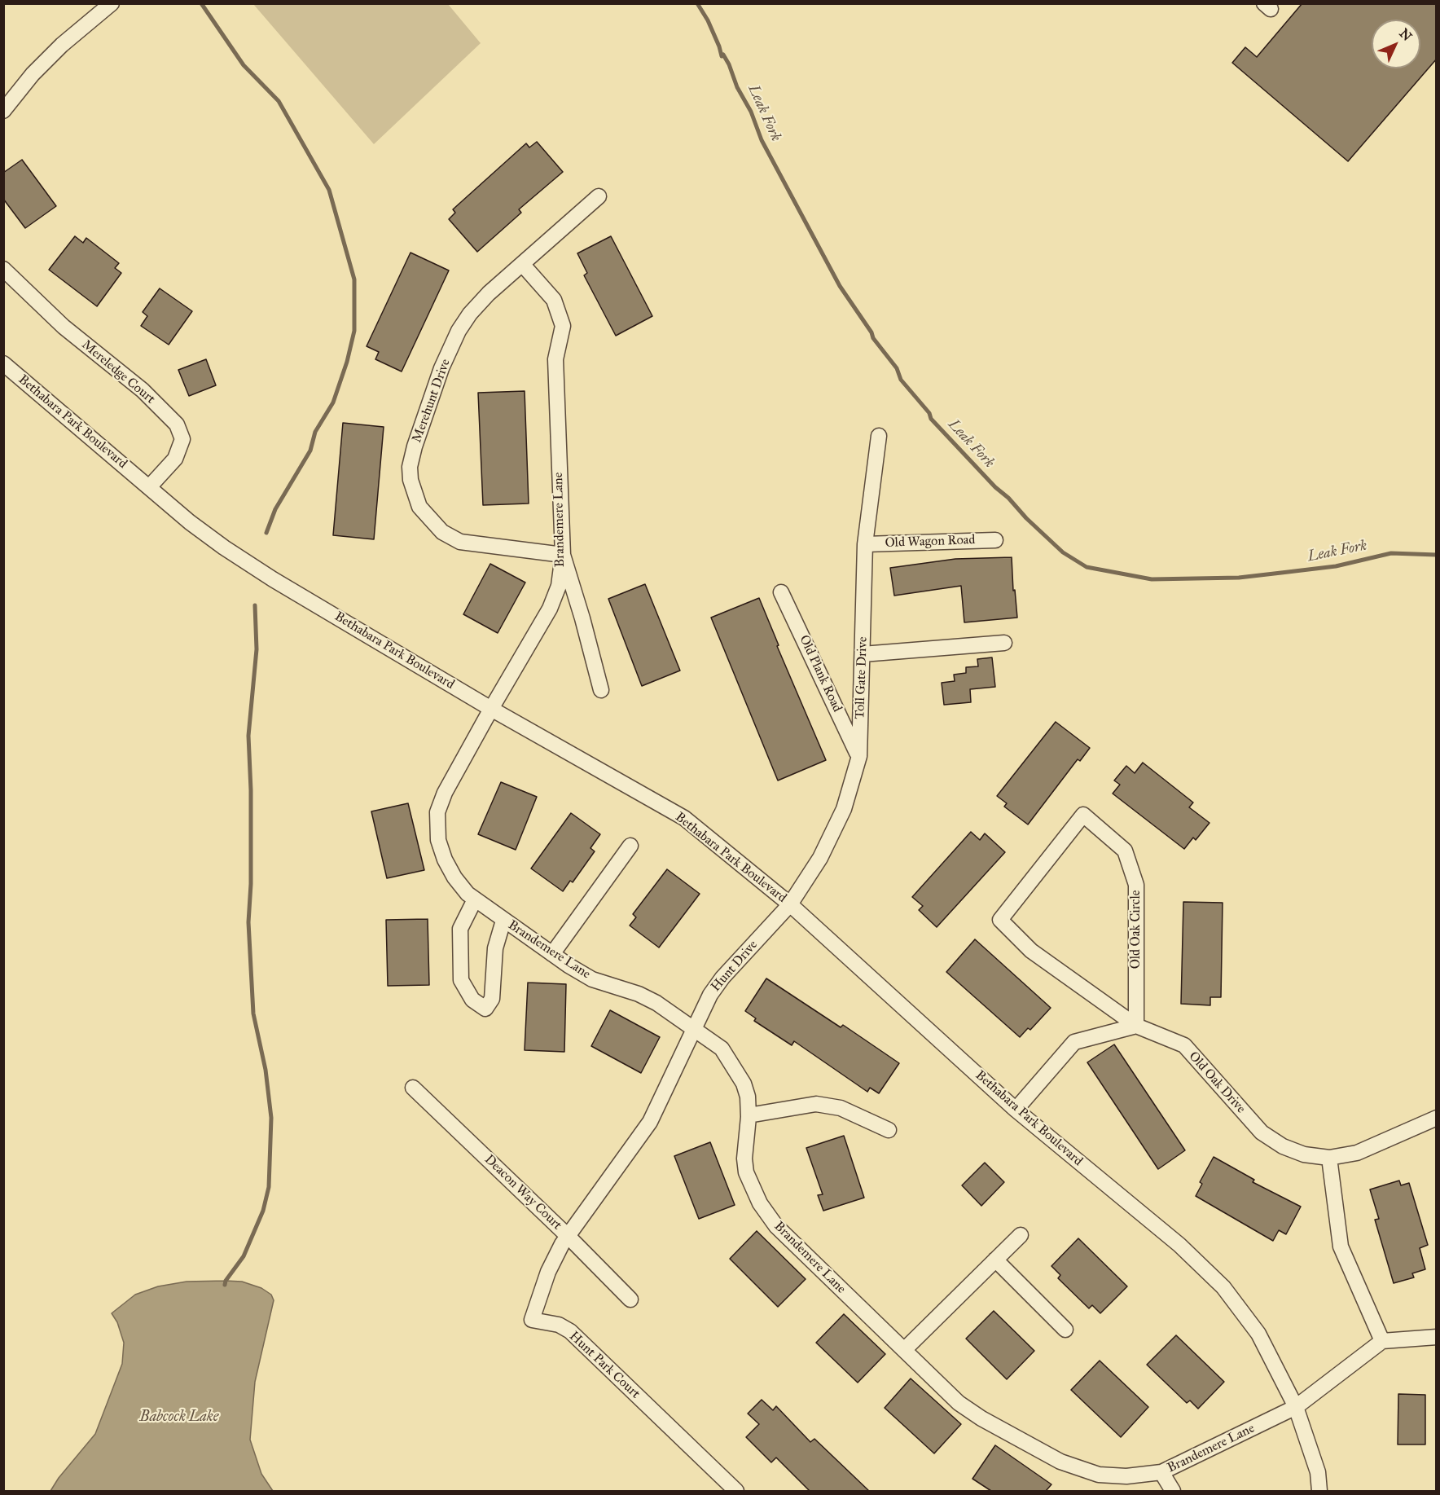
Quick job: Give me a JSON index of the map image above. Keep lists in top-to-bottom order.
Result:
{
  "streets": {
    "street": [
      "Mereledge Court",
      "Merehunt Drive",
      "Bethabara Park Boulevard",
      "Brandemere Lane",
      "Old Wagon Road",
      "Old Plank Road",
      "Toll Gate Drive",
      "Old Oak Circle",
      "Hunt Drive",
      "Old Oak Drive",
      "Deacon Way Court",
      "Hunt Park Court"
    ]
  },
  "crossings": [
    ["Mereledge Court", "Bethabara Park Boulevard"],
    ["Merehunt Drive", "Brandemere Lane"],
    ["Bethabara Park Boulevard", "Brandemere Lane"],
    ["Bethabara Park Boulevard", "Toll Gate Drive"],
    ["Bethabara Park Boulevard", "Hunt Drive"],
    ["Brandemere Lane", "Hunt Drive"],
    ["Old Wagon Road", "Toll Gate Drive"],
    ["Old Plank Road", "Toll Gate Drive"],
    ["Toll Gate Drive", "Hunt Drive"],
    ["Old Oak Circle", "Old Oak Drive"],
    ["Hunt Drive", "Hunt Park Court"],
    ["Deacon Way Court", "Hunt Park Court"]
  ],
  "water": ["Leak Fork", "Babcock Lake"],
  "north": "top right"
}
